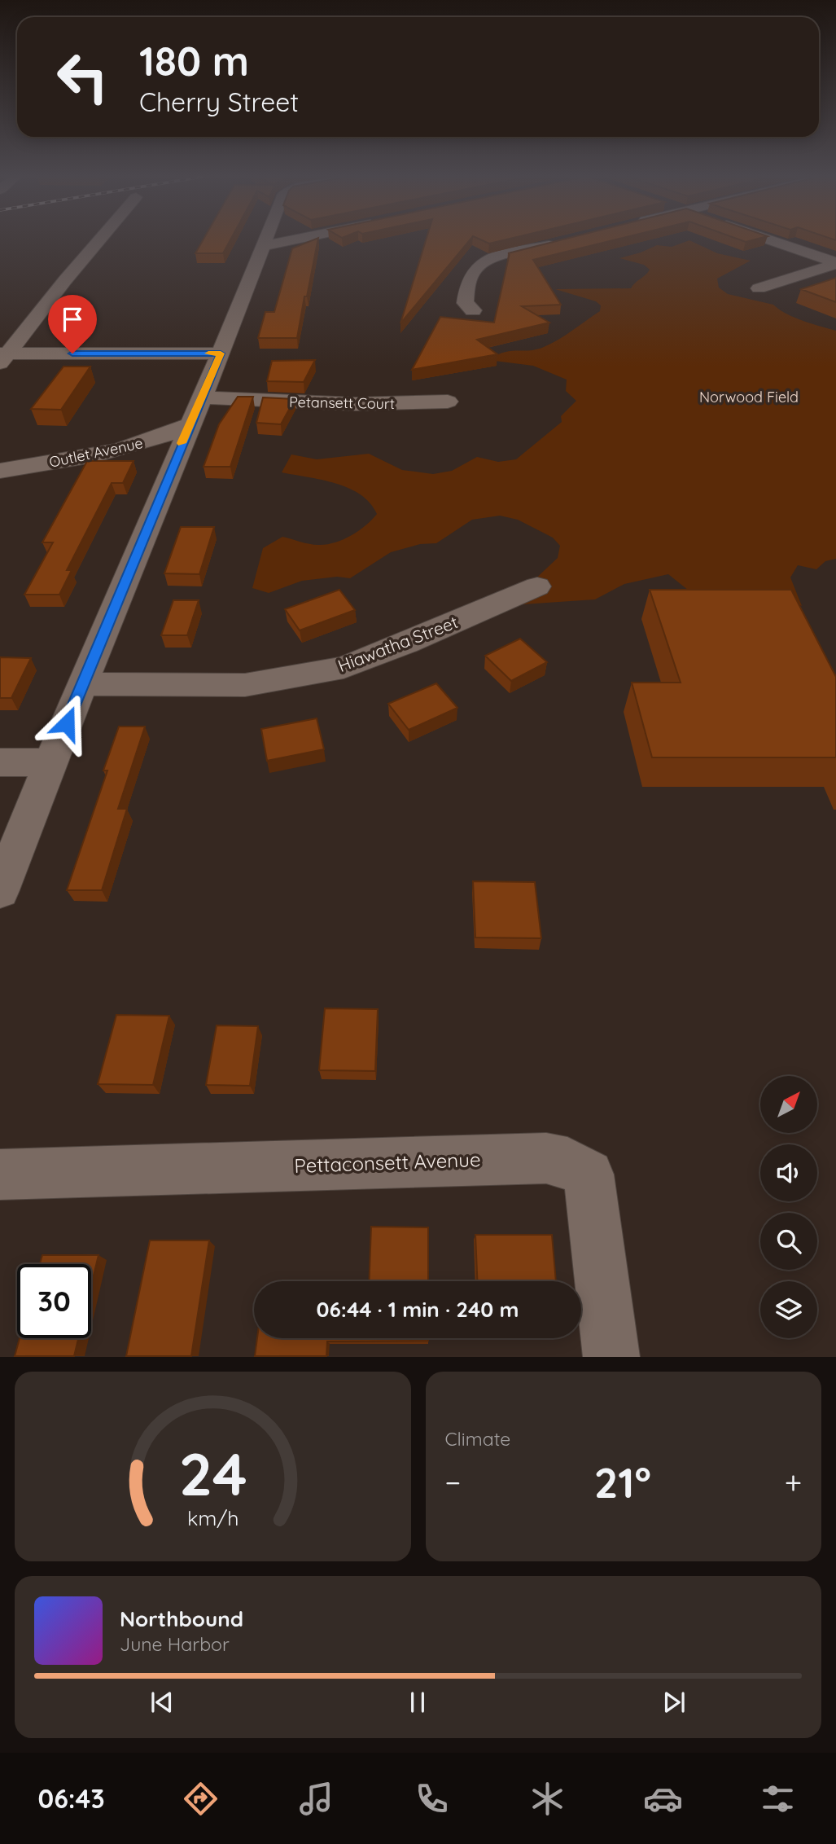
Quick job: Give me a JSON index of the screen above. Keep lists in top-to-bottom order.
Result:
{
  "streets": {
    "street": [
      "Petansett Court",
      "Outlet Avenue",
      "Hiawatha Street",
      "Pettaconsett Avenue"
    ]
  },
  "parks": ["Norwood Field"],
  "north": "top right",
  "page": {
    "turn": ["180 m", "Cherry Street"],
    "limit": "30",
    "trip": "06:44 · 1 min · 240 m",
    "tile": "Climate",
    "heat": ["−", "21°", "+"],
    "song": ["Northbound", "June Harbor"],
    "tabs": "06:43",
    "gauge": ["24", "km/h"]
  }
}
